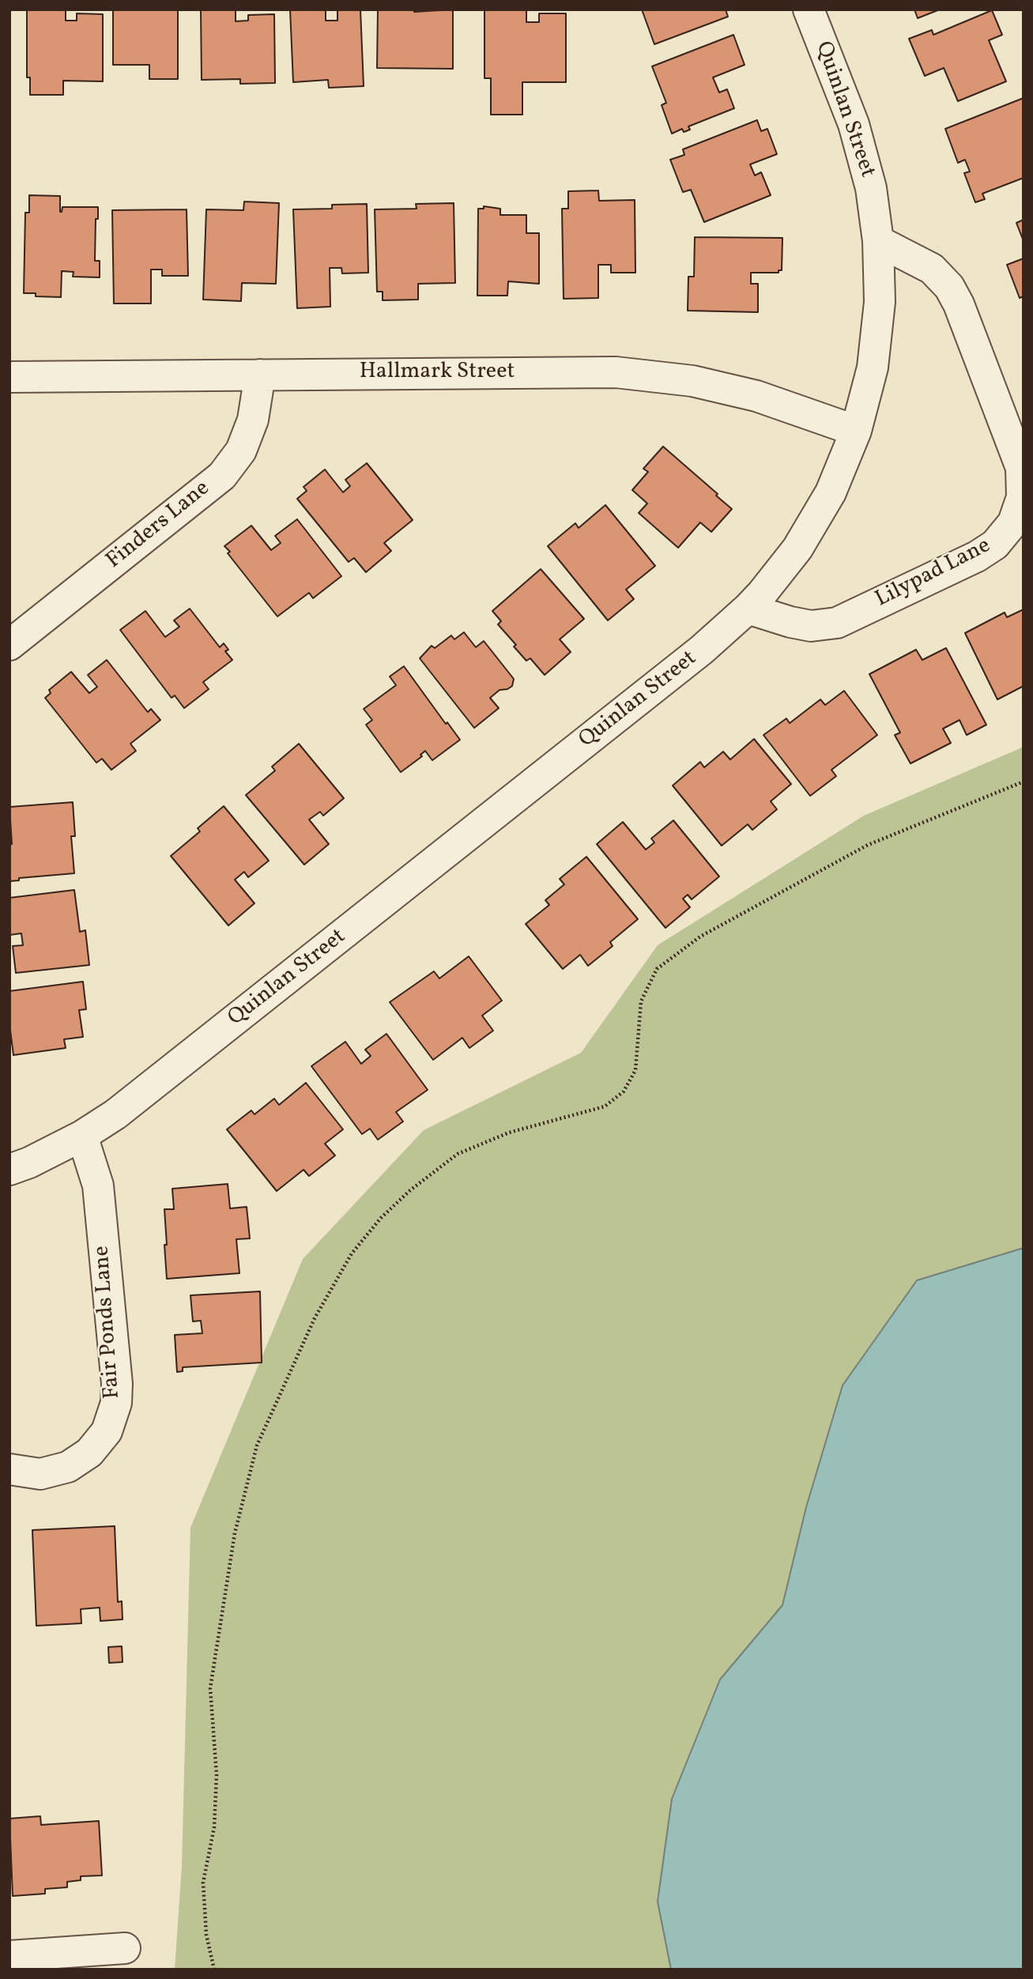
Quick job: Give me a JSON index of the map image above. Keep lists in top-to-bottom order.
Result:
{
  "streets": {
    "street": [
      "Quinlan Street",
      "Hallmark Street",
      "Finders Lane",
      "Lilypad Lane",
      "Fair Ponds Lane"
    ]
  },
  "crossings": [
    ["Quinlan Street", "Hallmark Street"],
    ["Quinlan Street", "Lilypad Lane"],
    ["Quinlan Street", "Fair Ponds Lane"],
    ["Hallmark Street", "Finders Lane"]
  ]
}
